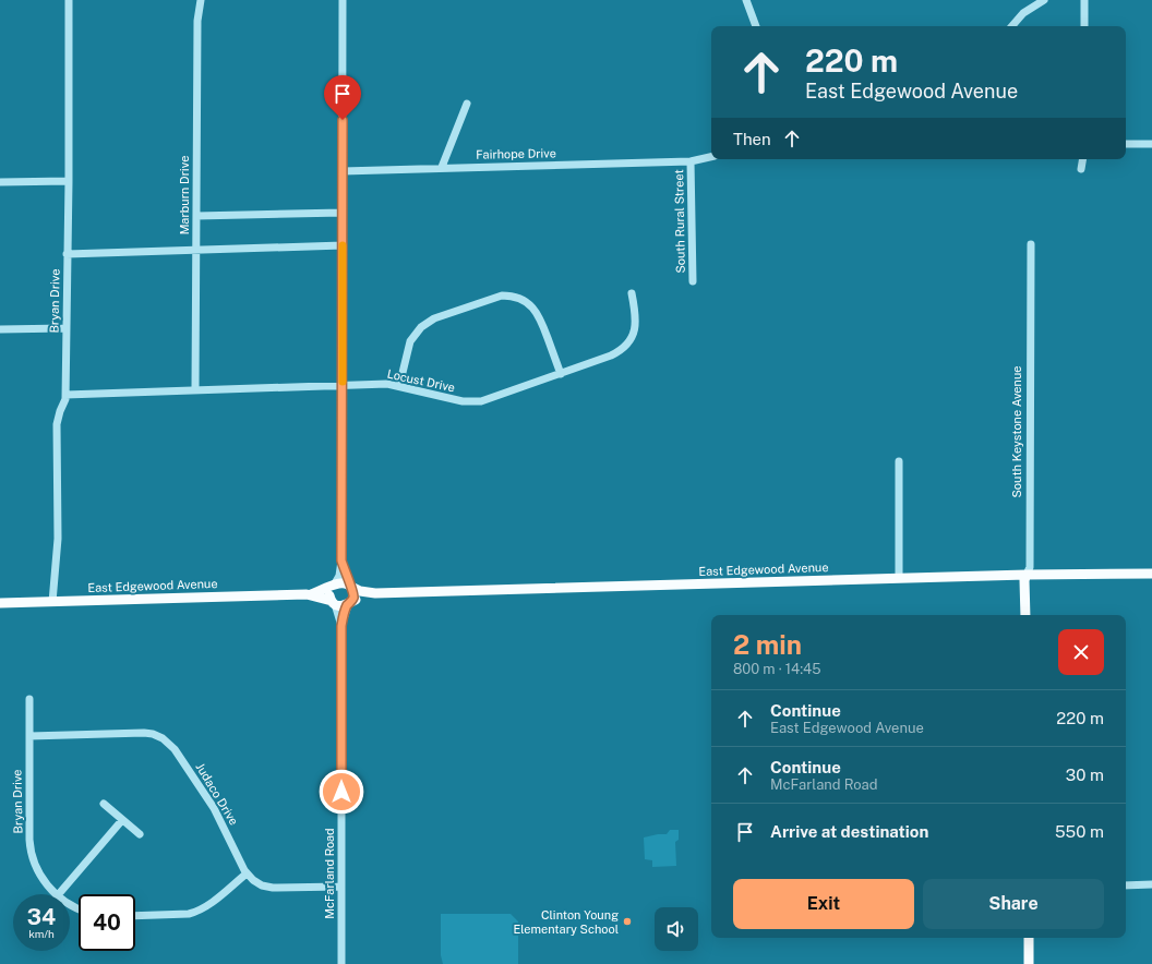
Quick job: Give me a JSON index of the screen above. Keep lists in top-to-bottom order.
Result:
{
  "streets": {
    "main road": ["South Keystone Avenue", "East Edgewood Avenue"],
    "street": [
      "Fairhope Drive",
      "Marburn Drive",
      "South Rural Street",
      "Bryan Drive",
      "Locust Drive",
      "Judaco Drive",
      "McFarland Road"
    ]
  },
  "crossings": [
    ["Fairhope Drive", "South Rural Street"],
    ["Marburn Drive", "Locust Drive"],
    ["Bryan Drive", "Locust Drive"],
    ["Bryan Drive", "East Edgewood Avenue"],
    ["Bryan Drive", "Judaco Drive"],
    ["South Keystone Avenue", "East Edgewood Avenue"],
    ["East Edgewood Avenue", "McFarland Road"]
  ],
  "places": ["Clinton Young Elementary School"],
  "page": {
    "turn": ["220 m", "East Edgewood Avenue"],
    "then": "Then",
    "heading": ["2 min", "800 m · 14:45"],
    "list": [
      {
        "name": "Continue",
        "note": "East Edgewood Avenue",
        "value": "220 m"
      },
      {
        "name": "Continue",
        "note": "McFarland Road",
        "value": "30 m"
      },
      {
        "name": "Arrive at destination",
        "value": "550 m"
      }
    ],
    "buttons": ["Exit", "Share"],
    "speed": "34 km/h",
    "limit": "40"
  }
}
